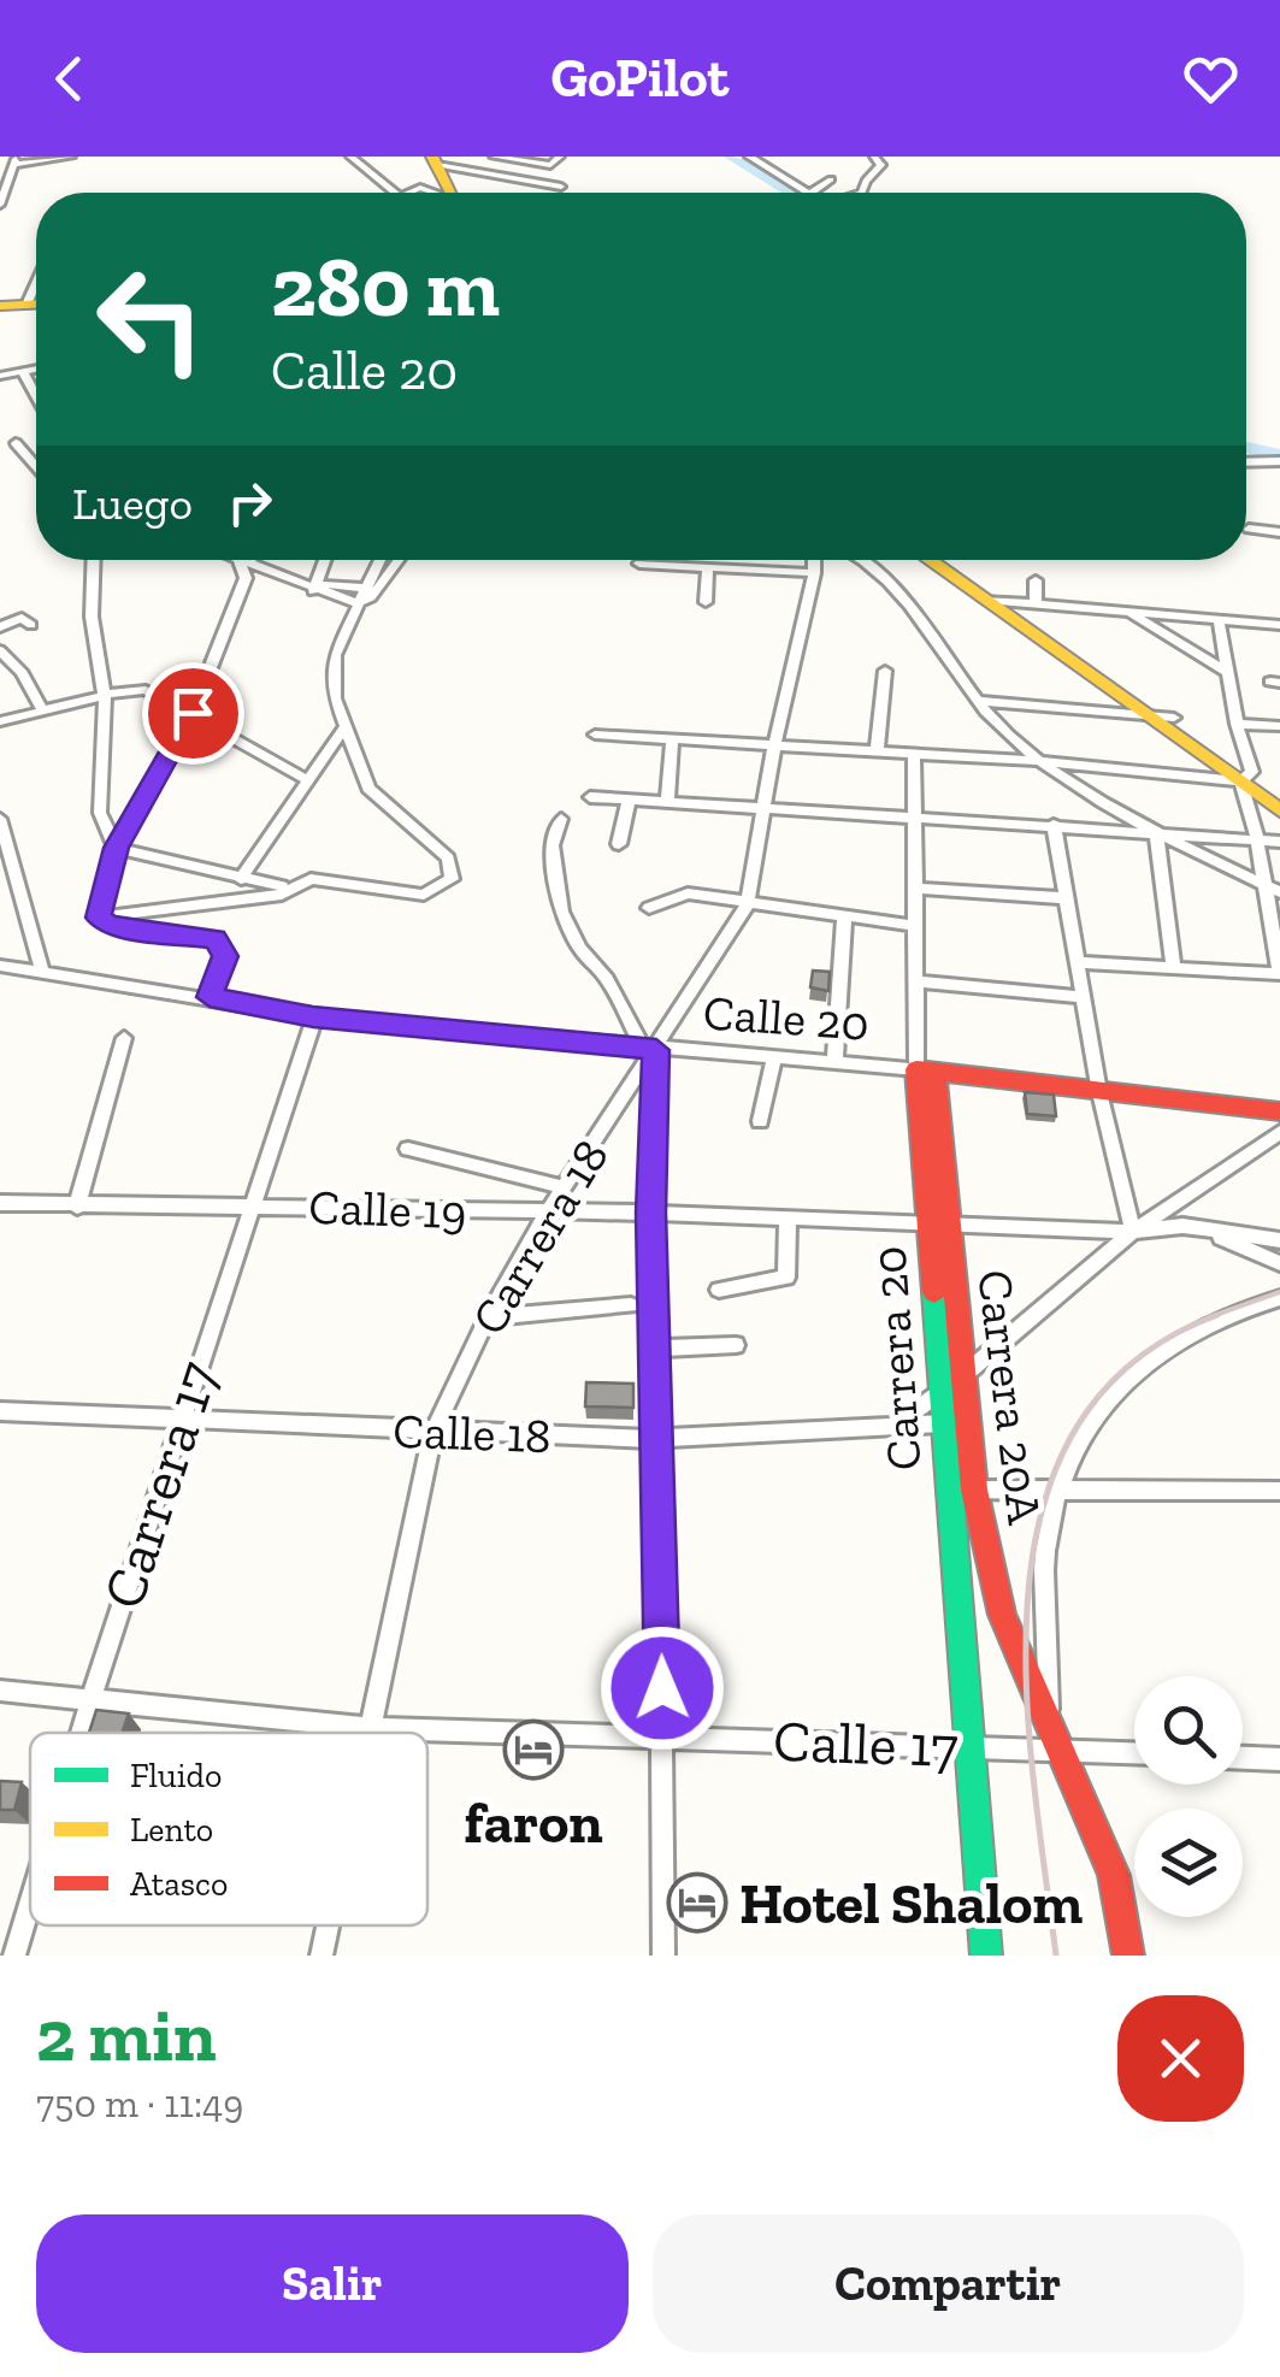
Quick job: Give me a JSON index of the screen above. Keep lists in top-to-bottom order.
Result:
{
  "streets": {
    "main road": ["Calle 20", "Carrera 20", "Carrera 20A"],
    "street": [
      "Calle 19",
      "Carrera 18",
      "Calle 18",
      "Carrera 17",
      "Calle 17"
    ]
  },
  "crossings": [
    ["Calle 20", "Carrera 18"],
    ["Calle 20", "Carrera 20"],
    ["Calle 20", "Carrera 17"],
    ["Calle 19", "Carrera 18"],
    ["Calle 19", "Carrera 20"],
    ["Calle 19", "Carrera 20A"],
    ["Calle 19", "Carrera 17"],
    ["Carrera 18", "Calle 18"],
    ["Carrera 18", "Calle 17"],
    ["Carrera 20", "Carrera 20A"],
    ["Carrera 20", "Calle 18"],
    ["Carrera 20", "Calle 17"],
    ["Carrera 20A", "Calle 17"],
    ["Calle 18", "Carrera 17"],
    ["Carrera 17", "Calle 17"]
  ],
  "places": {
    "hotel": ["faron", "Hotel Shalom"]
  },
  "legend": ["Fluido", "Lento", "Atasco"],
  "page": {
    "header": "GoPilot",
    "turn": ["280 m", "Calle 20"],
    "then": "Luego",
    "heading": ["2 min", "750 m · 11:49"],
    "buttons": ["Salir", "Compartir"]
  }
}
